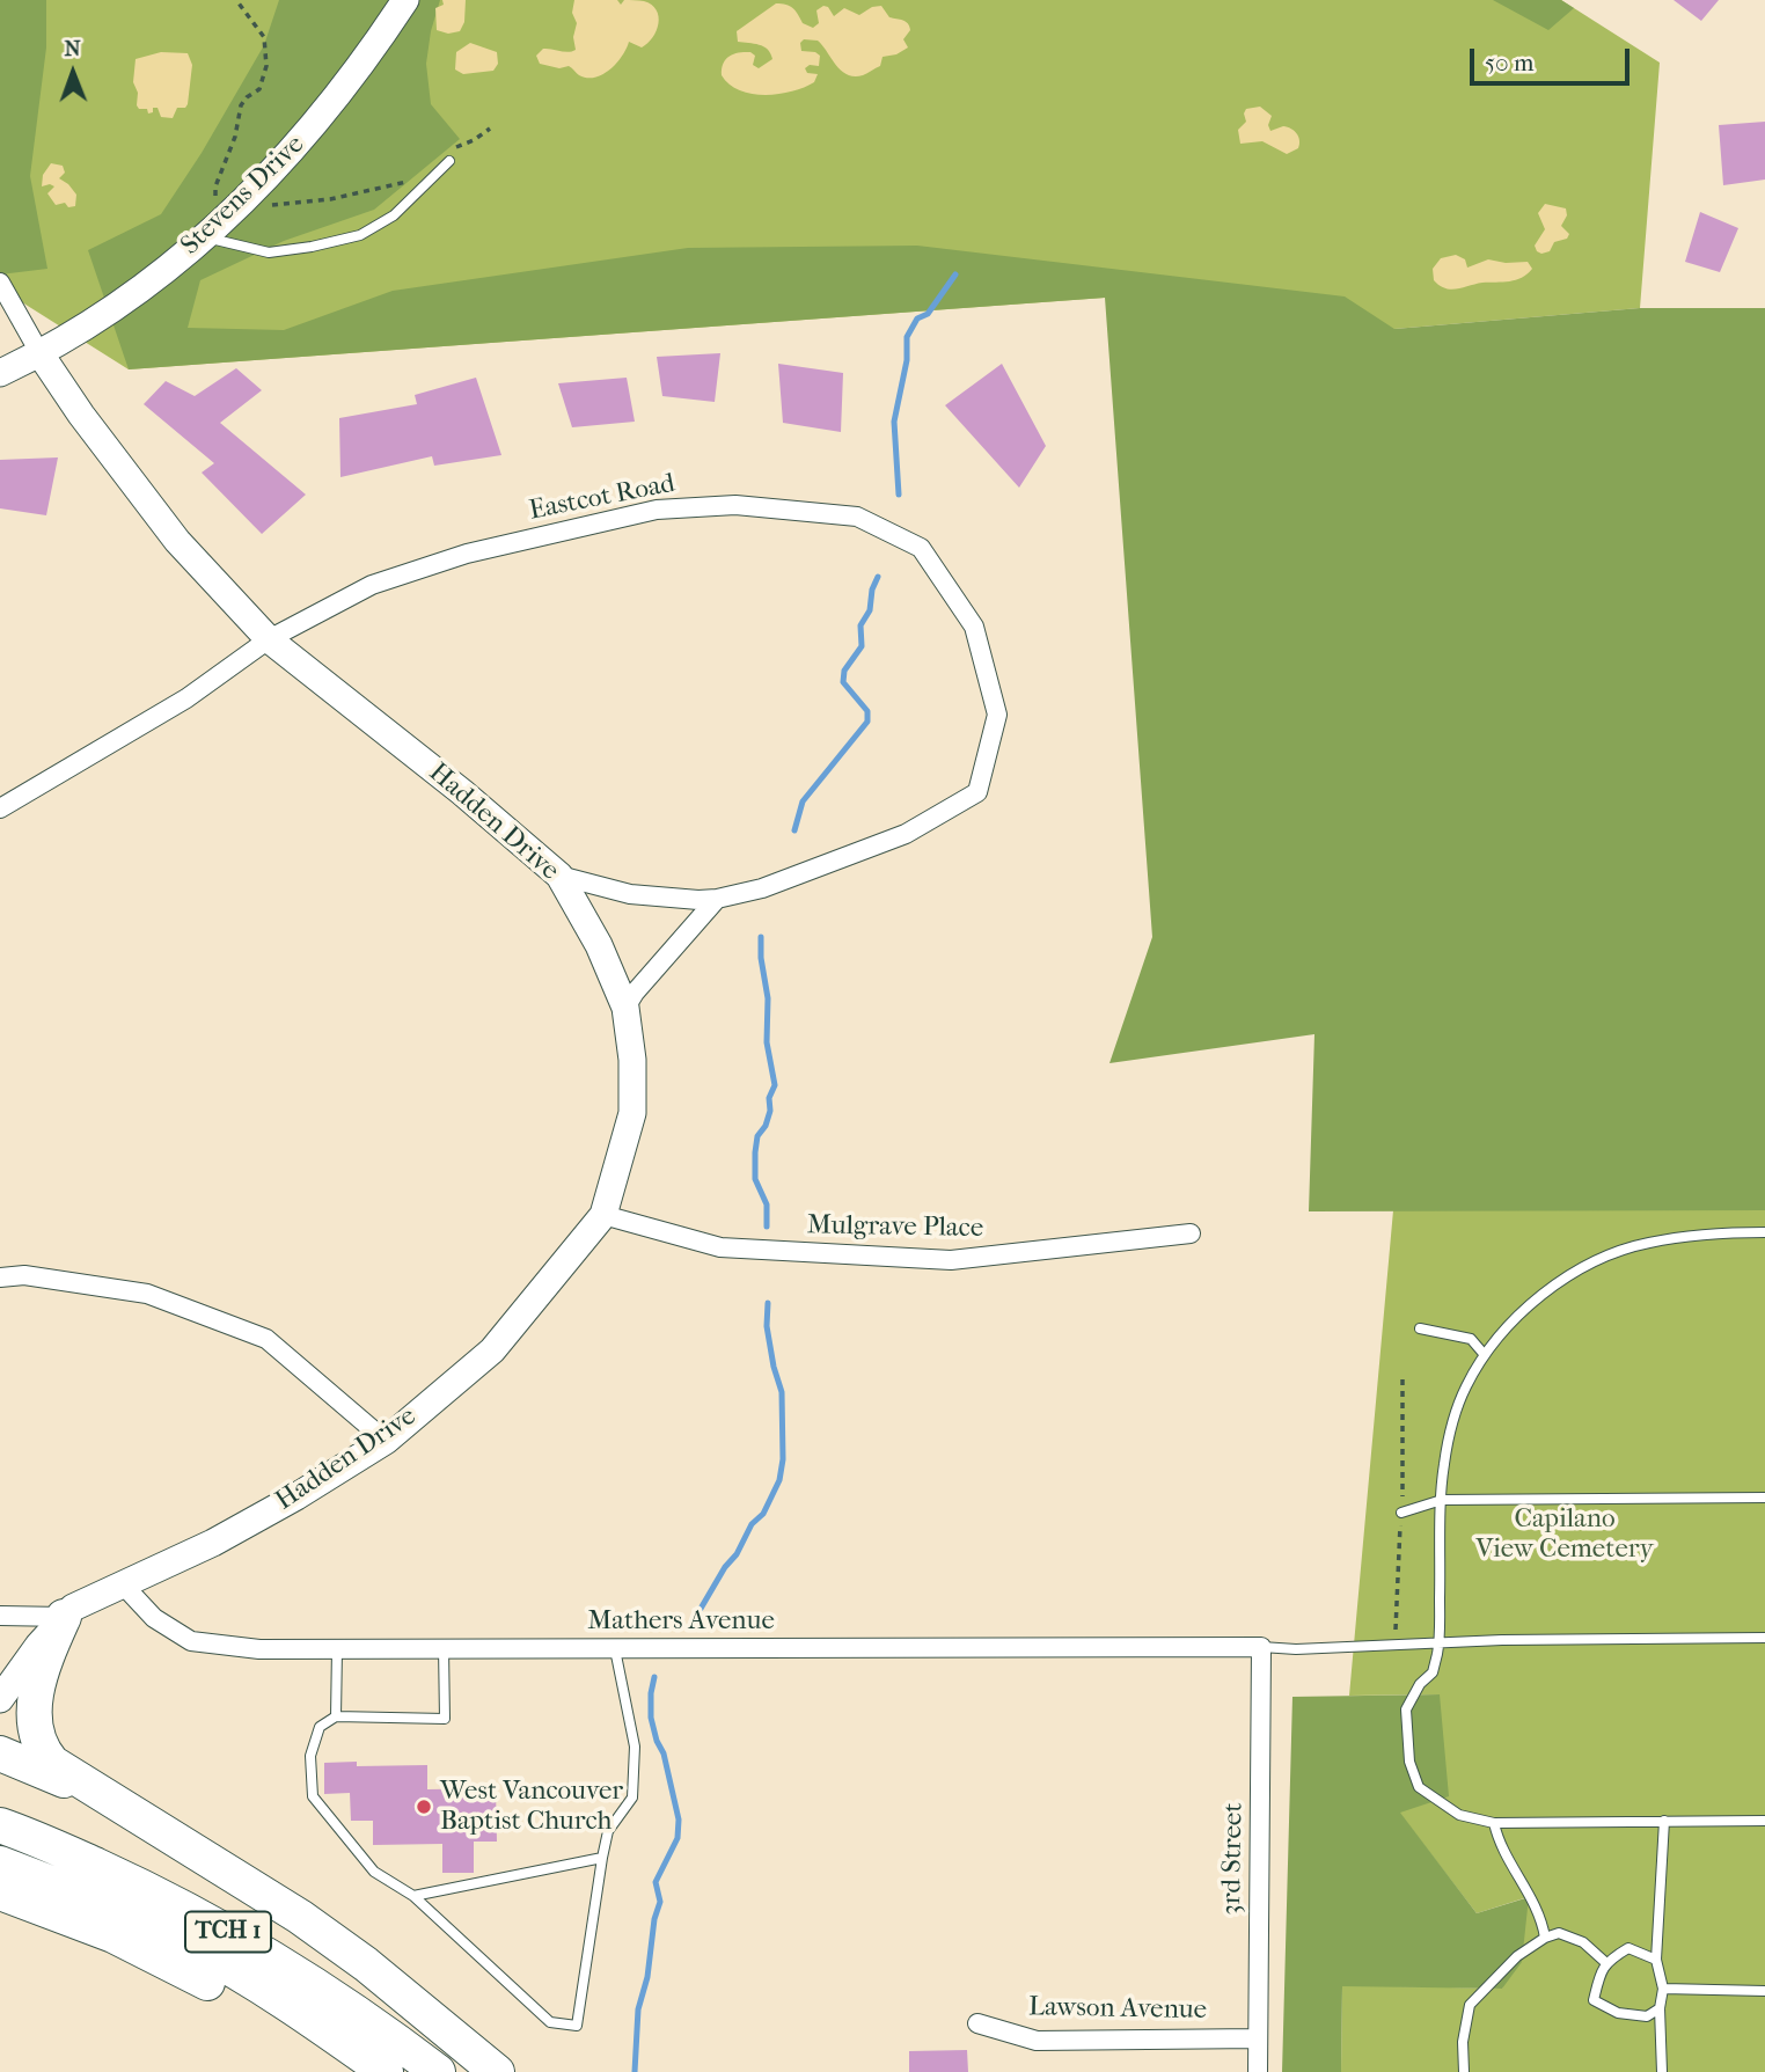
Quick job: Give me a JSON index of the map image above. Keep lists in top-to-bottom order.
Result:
{
  "streets": {
    "highway": ["TCH 1"],
    "street": [
      "Stevens Drive",
      "Eastcot Road",
      "Hadden Drive",
      "Mulgrave Place",
      "Mathers Avenue",
      "3rd Street",
      "Lawson Avenue"
    ]
  },
  "crossings": [
    ["Stevens Drive", "Hadden Drive"],
    ["Eastcot Road", "Hadden Drive"],
    ["Hadden Drive", "Mulgrave Place"],
    ["Hadden Drive", "Mathers Avenue"],
    ["Mathers Avenue", "3rd Street"],
    ["3rd Street", "Lawson Avenue"]
  ],
  "parks": ["Capilano View Cemetery"],
  "places": ["West Vancouver Baptist Church"],
  "scale_bar": "50 m",
  "north": "top"
}
